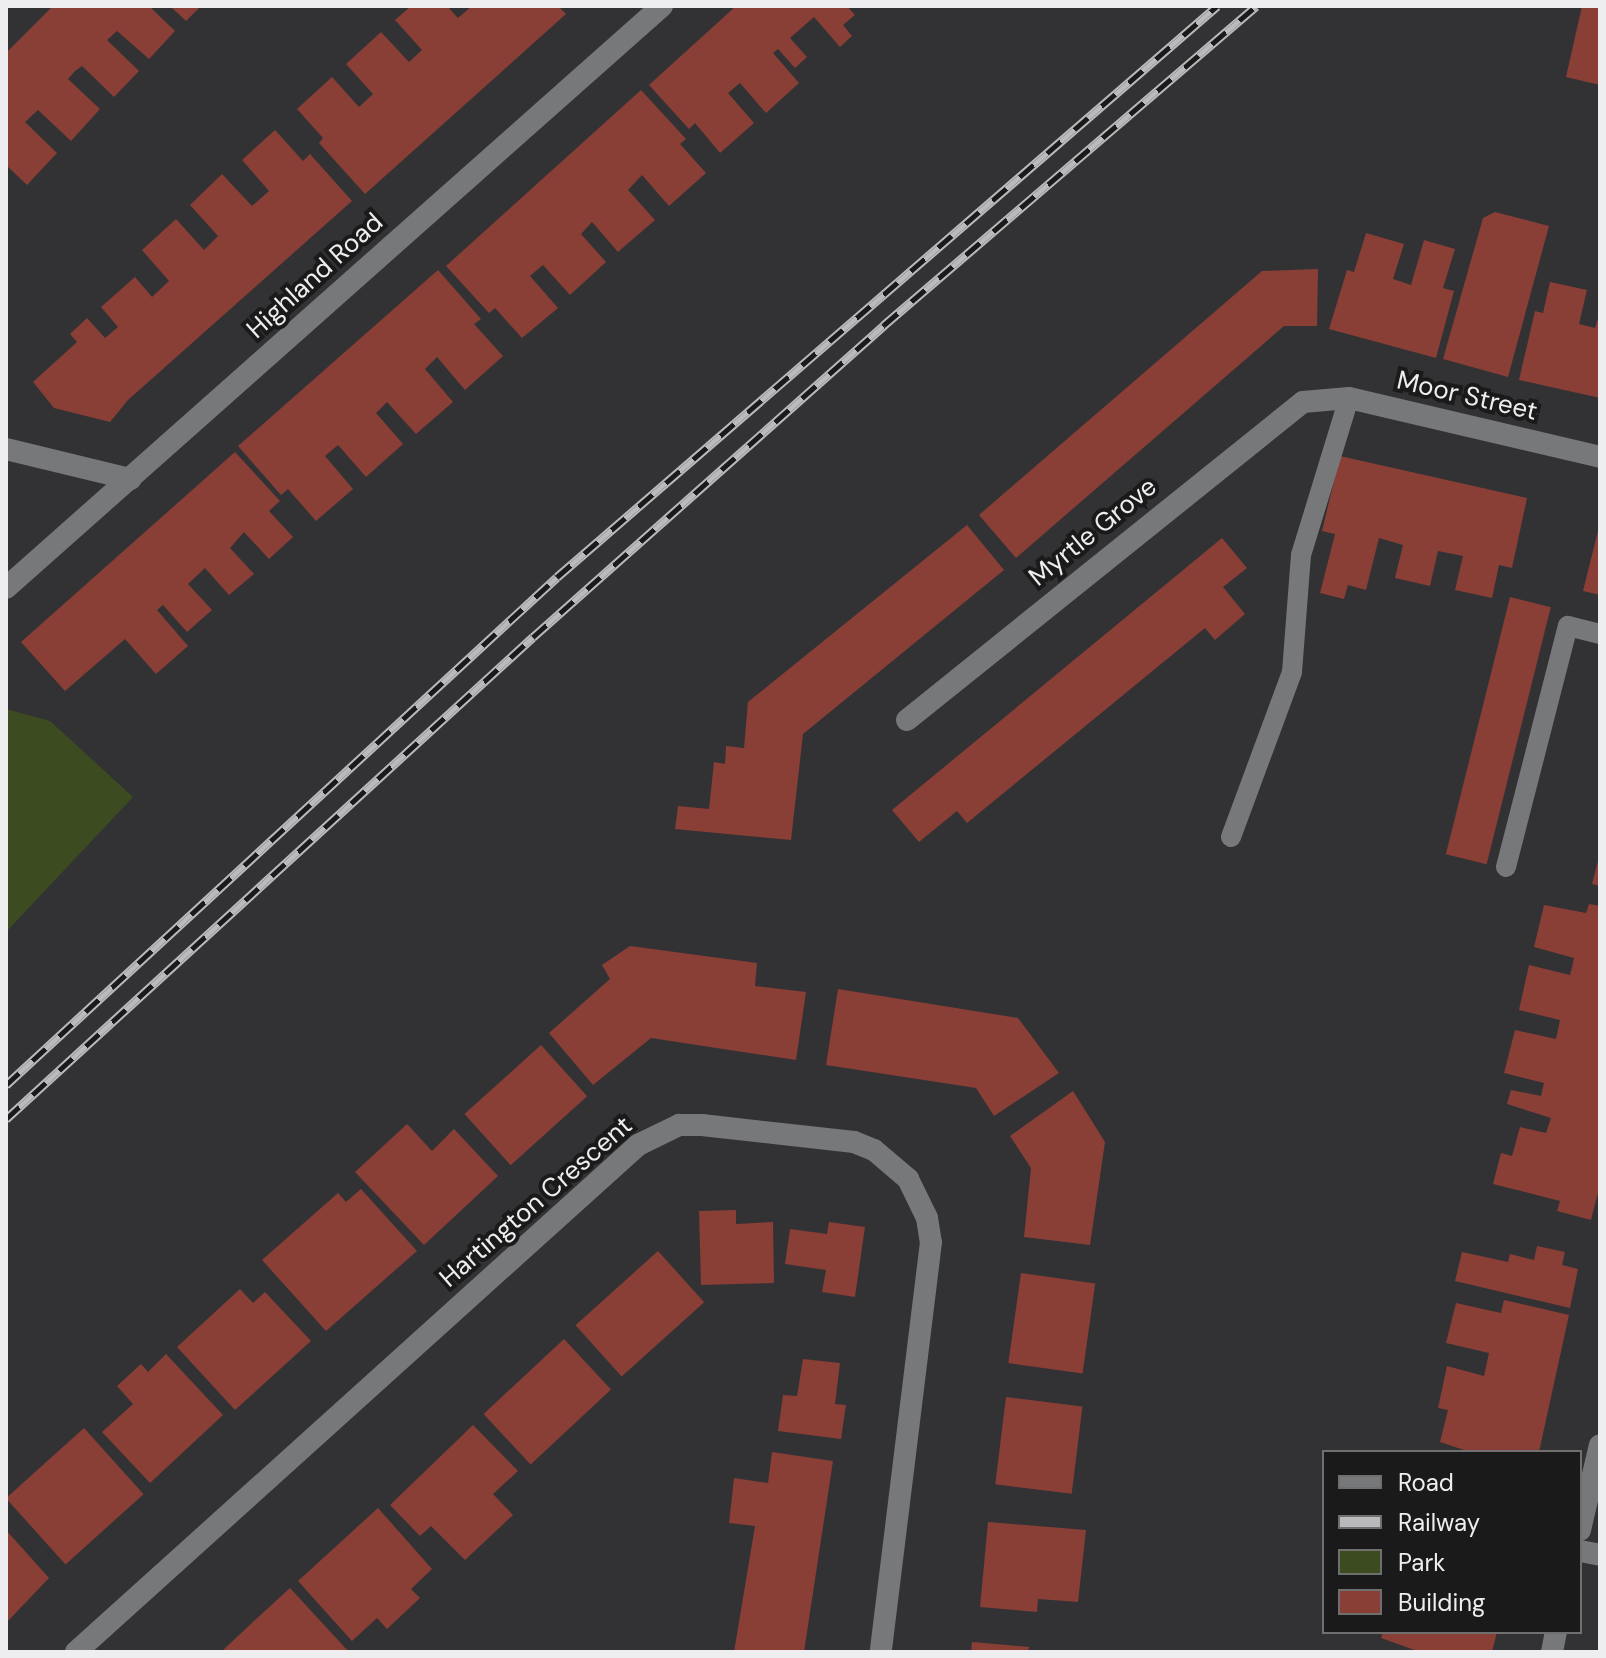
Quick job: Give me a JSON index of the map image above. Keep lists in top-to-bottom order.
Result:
{
  "streets": {
    "street": [
      "Highland Road",
      "Moor Street",
      "Myrtle Grove",
      "Hartington Crescent"
    ]
  },
  "crossings": [
    ["Moor Street", "Myrtle Grove"]
  ],
  "legend": [
    "Road",
    "Railway",
    "Park",
    "Building"
  ]
}
